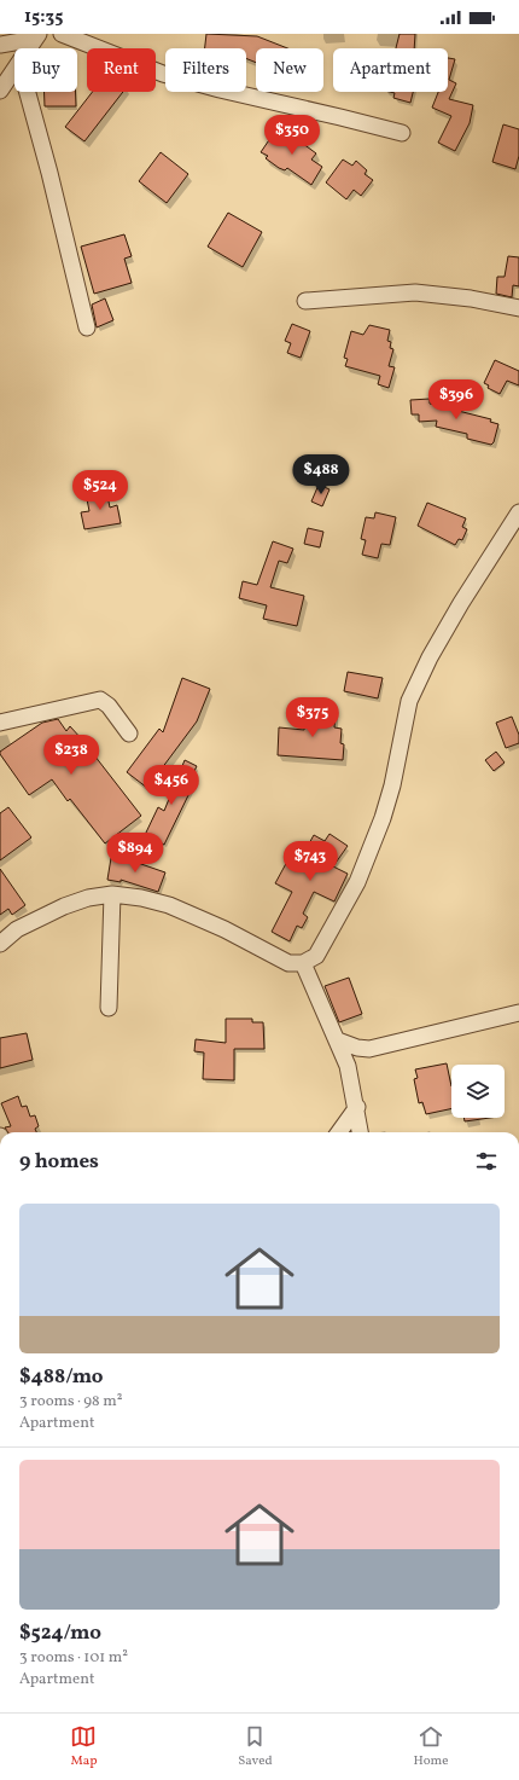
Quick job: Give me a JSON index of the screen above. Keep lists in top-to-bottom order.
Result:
{
  "page": {
    "status": "15:35",
    "chip": [
      "Buy",
      "Rent",
      "Filters",
      "New",
      "Apartment"
    ],
    "price": [
      "$350",
      "$396",
      "$488",
      "$524",
      "$375",
      "$238",
      "$456",
      "$894",
      "$743"
    ],
    "heading": "9 homes",
    "list": [
      {
        "name": "$488/mo",
        "note": "3 rooms · 98 m² · Apartment"
      },
      {
        "name": "$524/mo",
        "note": "3 rooms · 101 m² · Apartment"
      }
    ],
    "tabs": ["Map", "Saved", "Home"]
  }
}
